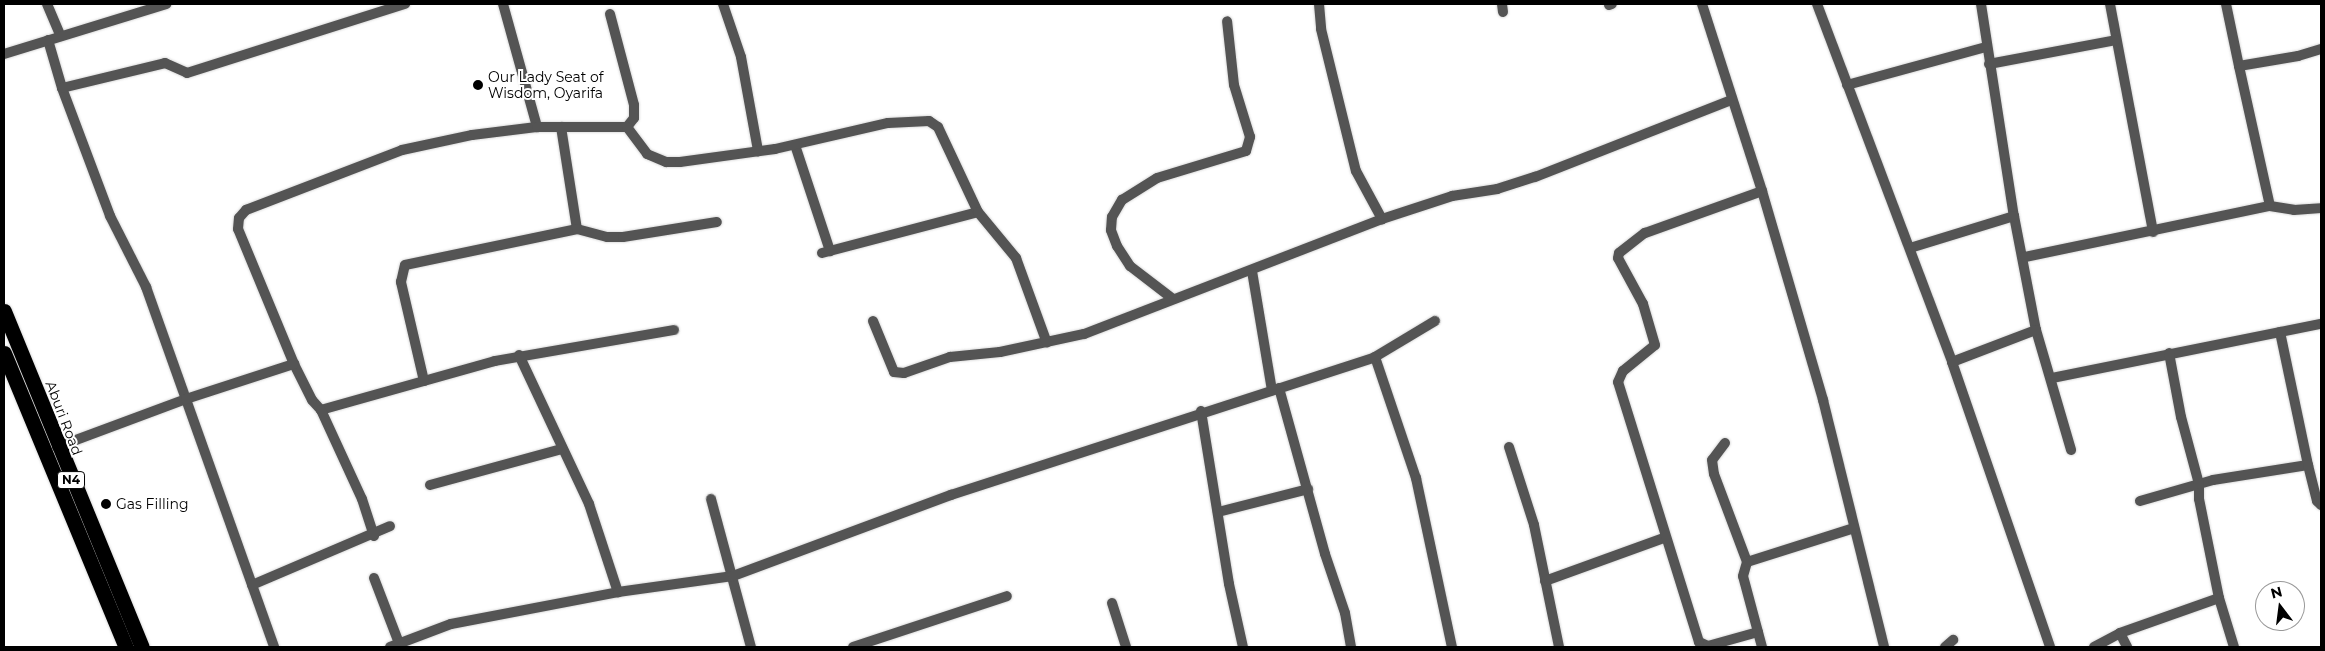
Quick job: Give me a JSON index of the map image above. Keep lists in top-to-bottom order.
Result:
{
  "streets": {
    "highway": ["Aburi Road", "N4"]
  },
  "places": ["Our Lady Seat of Wisdom, Oyarifa", "Gas Filling"],
  "north": "top"
}
